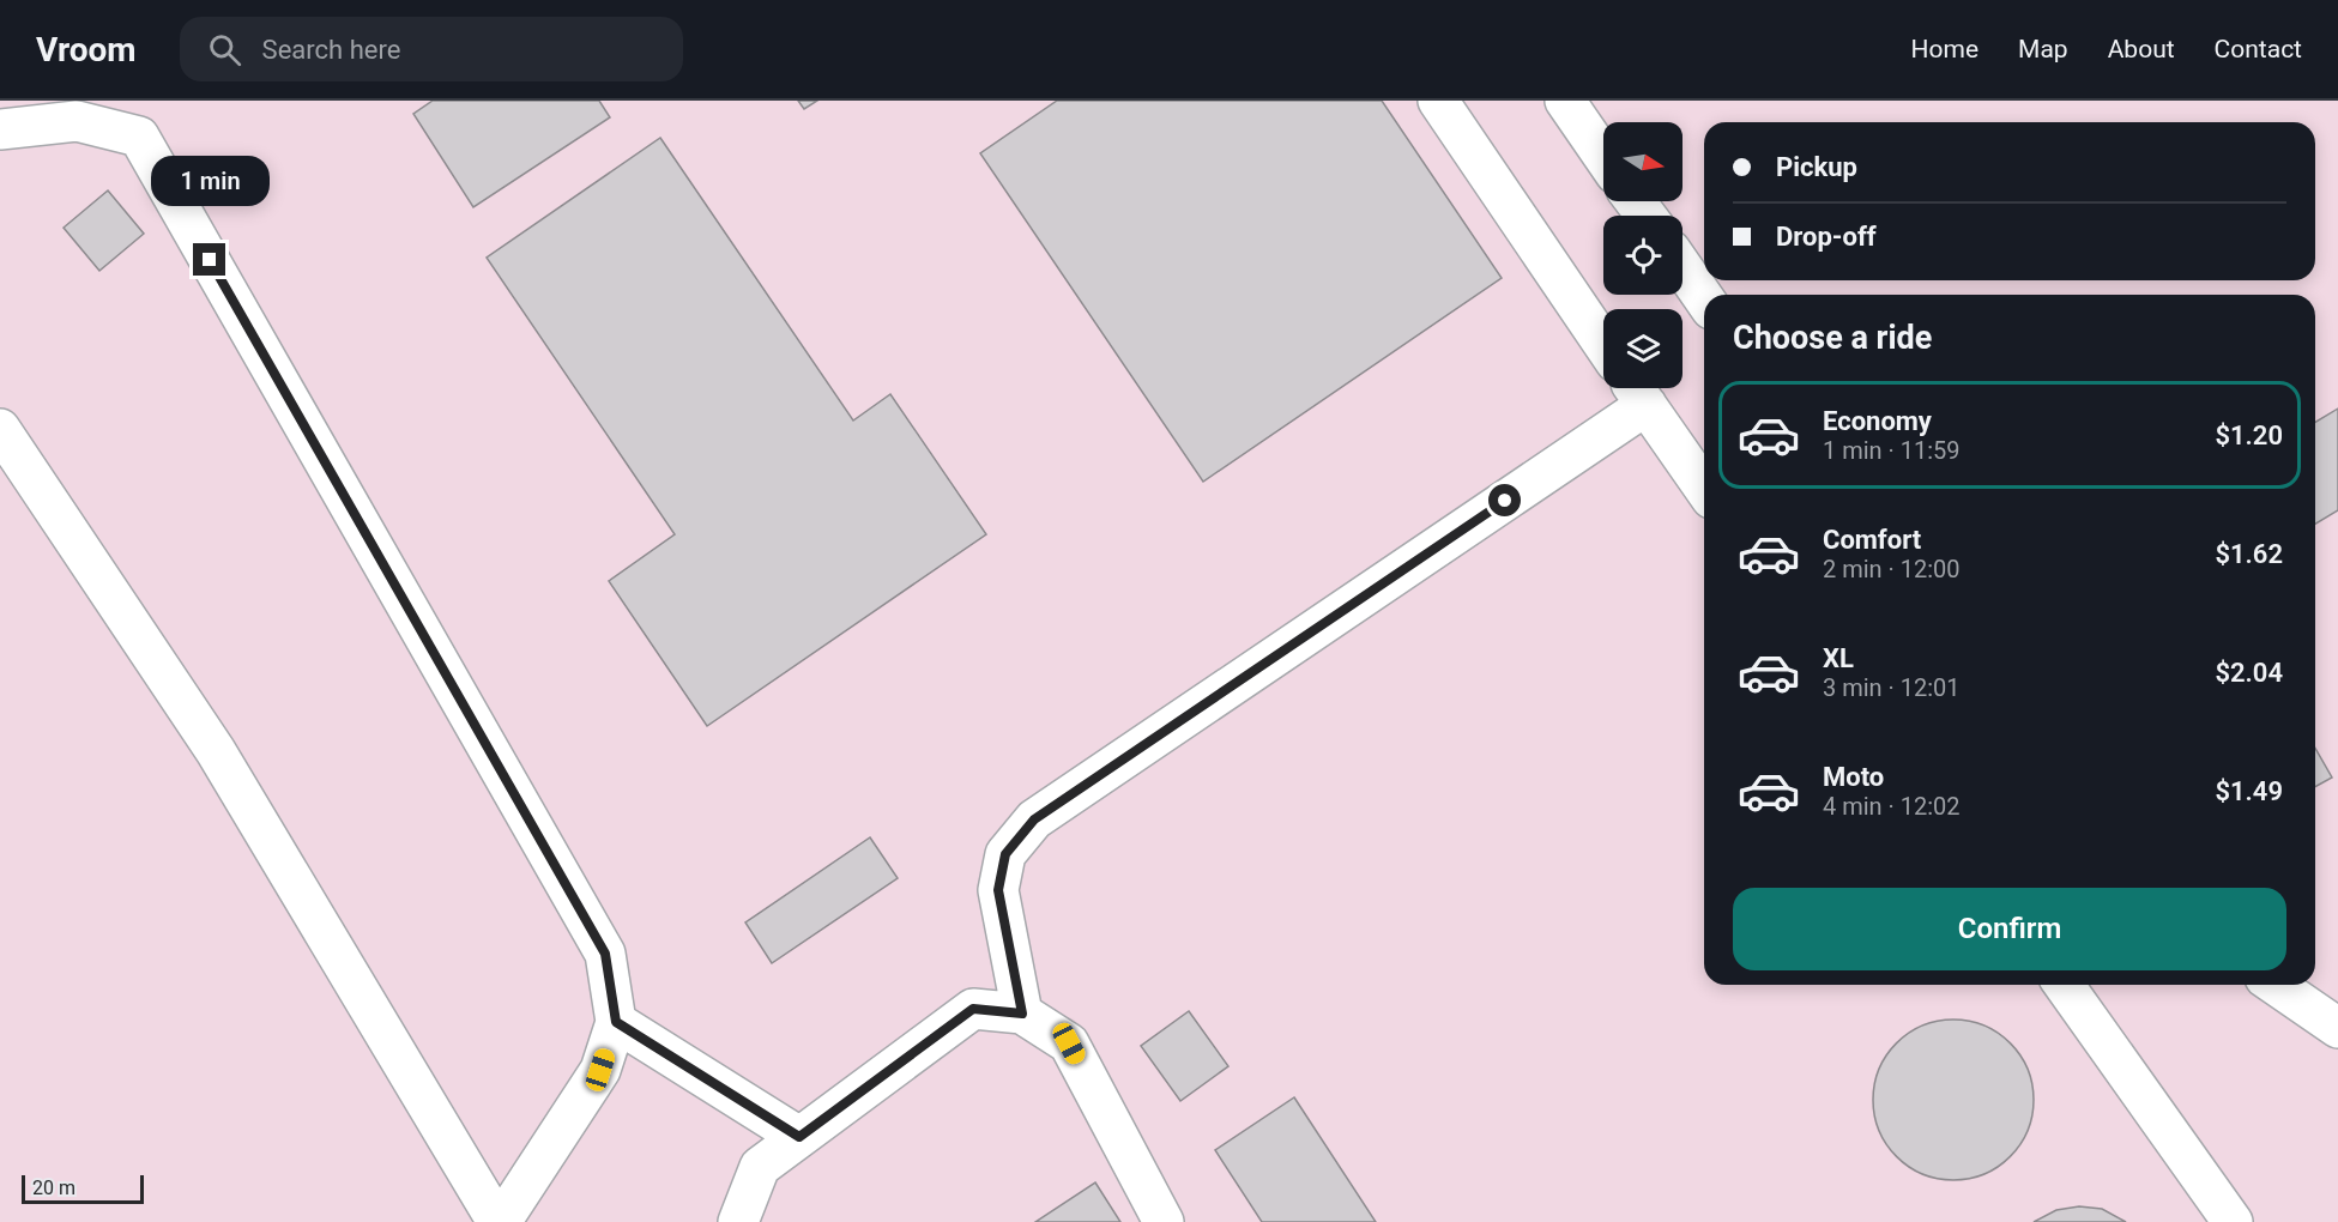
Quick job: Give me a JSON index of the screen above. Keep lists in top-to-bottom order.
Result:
{
  "scale_bar": "20 m",
  "north": "right",
  "page": {
    "header": "Vroom",
    "search": "Search here",
    "nav": [
      "Home",
      "Map",
      "About",
      "Contact"
    ],
    "banner": ["Pickup", "Drop-off"],
    "bubble": "1 min",
    "heading": "Choose a ride",
    "list": [
      {
        "name": "Economy",
        "note": "1 min · 11:59",
        "value": "$1.20"
      },
      {
        "name": "Comfort",
        "note": "2 min · 12:00",
        "value": "$1.62"
      },
      {
        "name": "XL",
        "note": "3 min · 12:01",
        "value": "$2.04"
      },
      {
        "name": "Moto",
        "note": "4 min · 12:02",
        "value": "$1.49"
      }
    ],
    "buttons": "Confirm",
    "scale": "20 m"
  }
}
